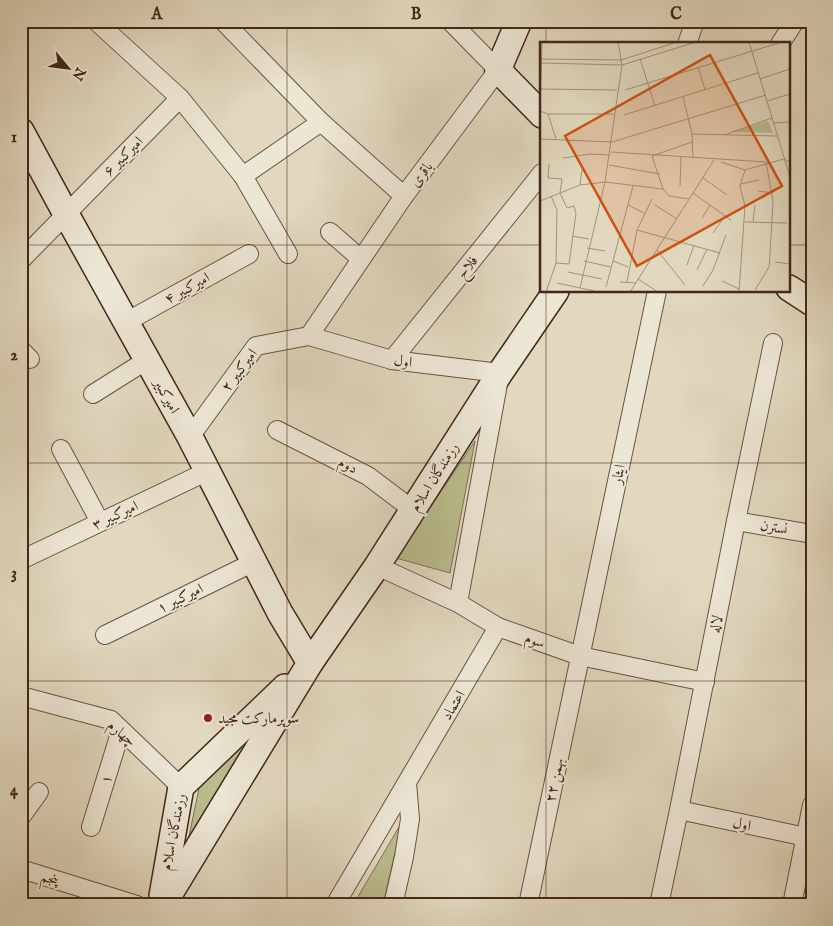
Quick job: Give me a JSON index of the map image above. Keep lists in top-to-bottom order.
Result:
{
  "streets": {
    "street": [
      "امیرکبیر ۶",
      "باقری",
      "فلاح",
      "امیرکبیر ۴",
      "اول",
      "امیرکبیر ۲",
      "امیرکبیر",
      "دوم",
      "ایثار",
      "رزمندگان اسلام",
      "امیرکبیر ۳",
      "نسترن",
      "امیرکبیر ۱",
      "لاله",
      "سوم",
      "اعتماد",
      "چهارم",
      "۱",
      "۲۲ بهمن",
      "پنجم"
    ]
  },
  "crossings": [
    ["امیرکبیر ۶", "امیرکبیر"],
    ["باقری", "اول"],
    ["باقری", "امیرکبیر ۲"],
    ["فلاح", "اول"],
    ["امیرکبیر ۴", "امیرکبیر"],
    ["اول", "امیرکبیر ۲"],
    ["اول", "رزمندگان اسلام"],
    ["اول", "لاله"],
    ["امیرکبیر ۲", "امیرکبیر"],
    ["امیرکبیر", "رزمندگان اسلام"],
    ["امیرکبیر", "امیرکبیر ۳"],
    ["امیرکبیر", "امیرکبیر ۱"],
    ["دوم", "رزمندگان اسلام"],
    ["ایثار", "سوم"],
    ["ایثار", "۲۲ بهمن"],
    ["رزمندگان اسلام", "سوم"],
    ["رزمندگان اسلام", "چهارم"],
    ["نسترن", "لاله"],
    ["لاله", "سوم"],
    ["سوم", "اعتماد"],
    ["سوم", "۲۲ بهمن"],
    ["چهارم", "۱"]
  ],
  "places": ["سوپرمارکت مجید"],
  "north": "bottom right",
  "grid": {
    "columns": ["A", "B", "C"],
    "rows": [
      "1",
      "2",
      "3",
      "4"
    ]
  }
}
